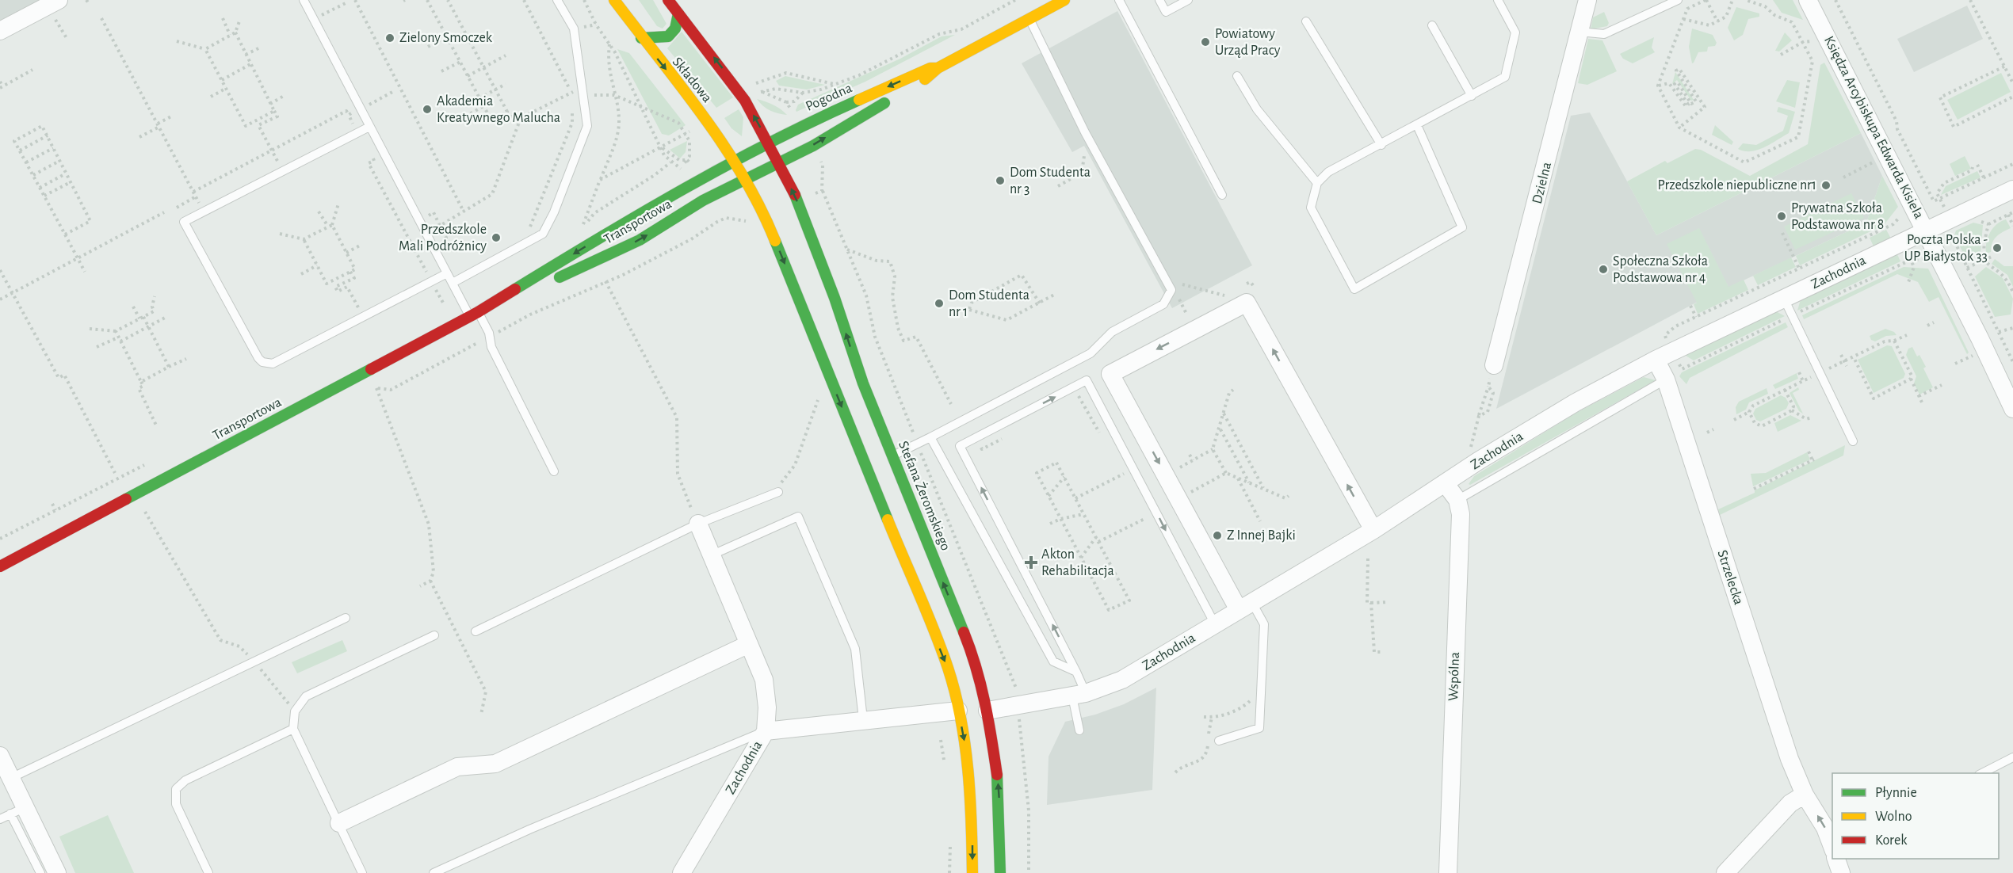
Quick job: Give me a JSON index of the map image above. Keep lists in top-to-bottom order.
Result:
{
  "streets": {
    "main road": [
      "Składowa",
      "Pogodna",
      "Transportowa",
      "Stefana Żeromskiego"
    ],
    "street": [
      "Księdza Arcybiskupa Edwarda Kisiela",
      "Dzielna",
      "Zachodnia",
      "Strzelecka",
      "Wspólna"
    ]
  },
  "crossings": [
    ["Składowa", "Pogodna"],
    ["Składowa", "Transportowa"],
    ["Pogodna", "Transportowa"],
    ["Pogodna", "Stefana Żeromskiego"],
    ["Księdza Arcybiskupa Edwarda Kisiela", "Zachodnia"],
    ["Transportowa", "Stefana Żeromskiego"],
    ["Zachodnia", "Stefana Żeromskiego"],
    ["Zachodnia", "Strzelecka"],
    ["Zachodnia", "Wspólna"]
  ],
  "places": {
    "other": [
      "Zielony Smoczek",
      "Powiatowy Urząd Pracy",
      "Akademia Kreatywnego Malucha",
      "Dom Studenta nr 3",
      "Przedszkole niepubliczne nr1",
      "Prywatna Szkoła Podstawowa nr 8",
      "Przedszkole Mali Podróżnicy",
      "Poczta Polska - UP Białystok 33",
      "Społeczna Szkoła Podstawowa nr 4",
      "Dom Studenta nr 1",
      "Z Innej Bajki"
    ],
    "health": ["Akton Rehabilitacja"]
  },
  "legend": ["Płynnie", "Wolno", "Korek"]
}
